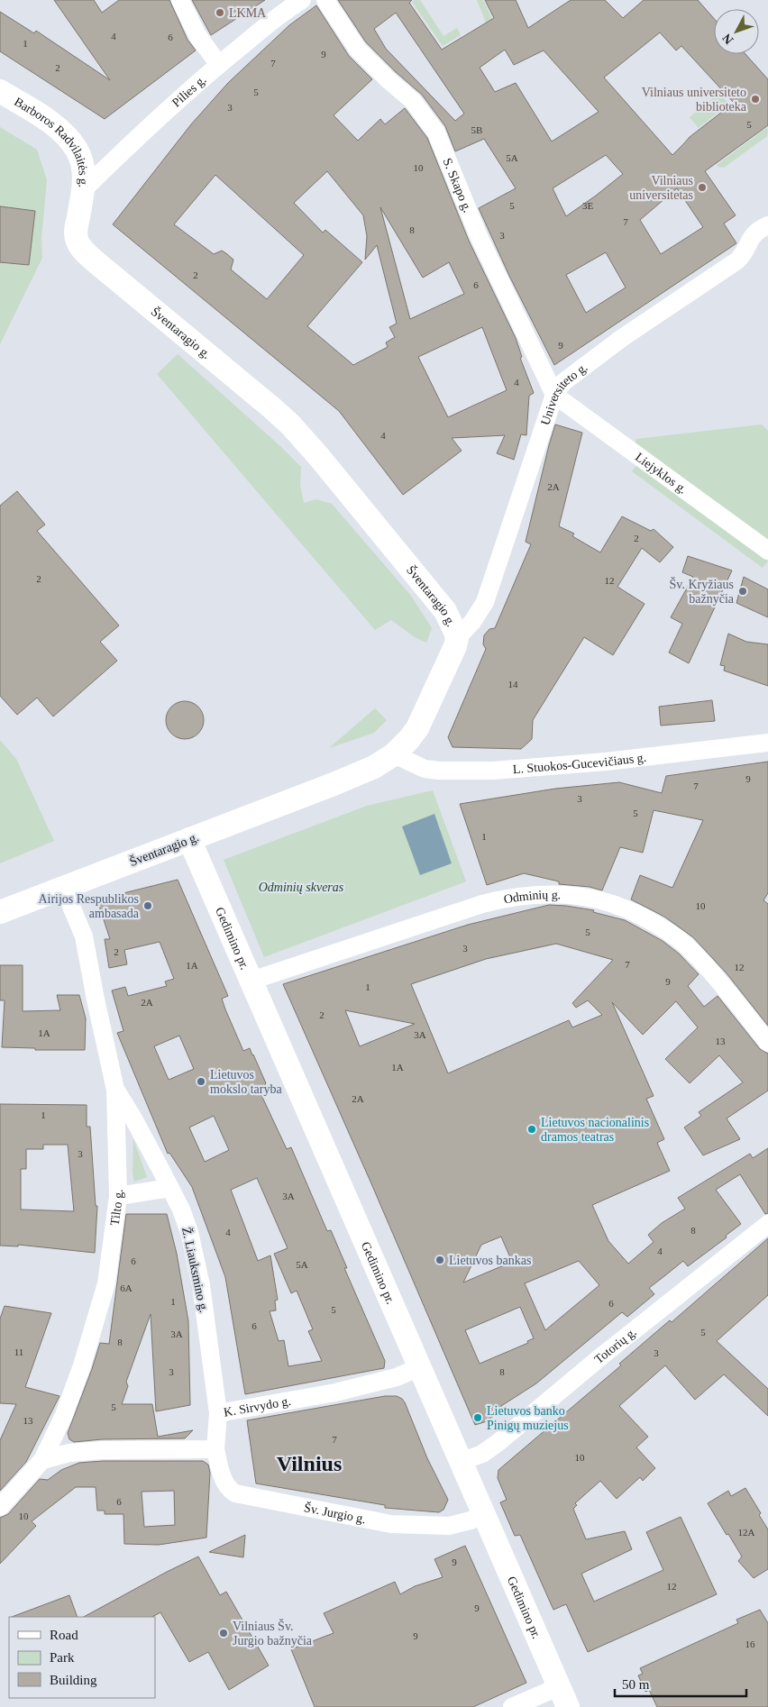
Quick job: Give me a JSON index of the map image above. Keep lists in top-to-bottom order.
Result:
{
  "streets": {
    "main road": ["Barboros Radvilaitės g.", "Šventaragio g.", "Gedimino pr."],
    "street": [
      "Pilies g.",
      "S. Skapo g.",
      "Universiteto g.",
      "Liejyklos g.",
      "L. Stuokos-Gucevičiaus g.",
      "Odminių g.",
      "Tilto g.",
      "Ž. Liauksmino g.",
      "Totorių g.",
      "K. Sirvydo g.",
      "Šv. Jurgio g."
    ]
  },
  "crossings": [
    ["Pilies g.", "Barboros Radvilaitės g."],
    ["Barboros Radvilaitės g.", "Šventaragio g."],
    ["S. Skapo g.", "Universiteto g."],
    ["S. Skapo g.", "Liejyklos g."],
    ["Šventaragio g.", "Universiteto g."],
    ["Šventaragio g.", "L. Stuokos-Gucevičiaus g."],
    ["Šventaragio g.", "Gedimino pr."],
    ["Šventaragio g.", "Tilto g."],
    ["Universiteto g.", "Liejyklos g."],
    ["Odminių g.", "Gedimino pr."],
    ["Gedimino pr.", "Totorių g."],
    ["Gedimino pr.", "K. Sirvydo g."],
    ["Gedimino pr.", "Šv. Jurgio g."],
    ["Tilto g.", "Ž. Liauksmino g."],
    ["Ž. Liauksmino g.", "K. Sirvydo g."],
    ["K. Sirvydo g.", "Šv. Jurgio g."]
  ],
  "districts": ["Vilnius"],
  "parks": ["Odminių skveras"],
  "places": [
    "LKMA",
    "Vilniaus universiteto biblioteka",
    "Vilniaus universitetas",
    "Šv. Kryžiaus bažnyčia",
    "Airijos Respublikos ambasada",
    "Lietuvos mokslo taryba",
    "Lietuvos nacionalinis dramos teatras",
    "Lietuvos bankas",
    "Lietuvos banko Pinigų muziejus",
    "Vilniaus Šv. Jurgio bažnyčia"
  ],
  "house_numbers": [
    "4",
    "6",
    "1",
    "9",
    "7",
    "2",
    "5",
    "3",
    "5",
    "5B",
    "5A",
    "10",
    "5",
    "3E",
    "7",
    "8",
    "3",
    "2",
    "6",
    "9",
    "4",
    "4",
    "2A",
    "2",
    "2",
    "12",
    "14",
    "9",
    "7",
    "3",
    "5",
    "1",
    "10",
    "5",
    "3",
    "2",
    "7",
    "1A",
    "12",
    "9",
    "1",
    "2A",
    "2",
    "1A",
    "3A",
    "13",
    "1A",
    "2A",
    "1",
    "3",
    "3A",
    "8",
    "4",
    "4",
    "6",
    "5A",
    "6A",
    "1",
    "6",
    "5",
    "6",
    "5",
    "3A",
    "8",
    "11",
    "3",
    "3",
    "8",
    "5",
    "13",
    "7",
    "10",
    "6",
    "10",
    "12A",
    "9",
    "12",
    "9",
    "9",
    "16"
  ],
  "legend": ["Road", "Park", "Building"],
  "scale_bar": "50 m",
  "north": "bottom left"
}
